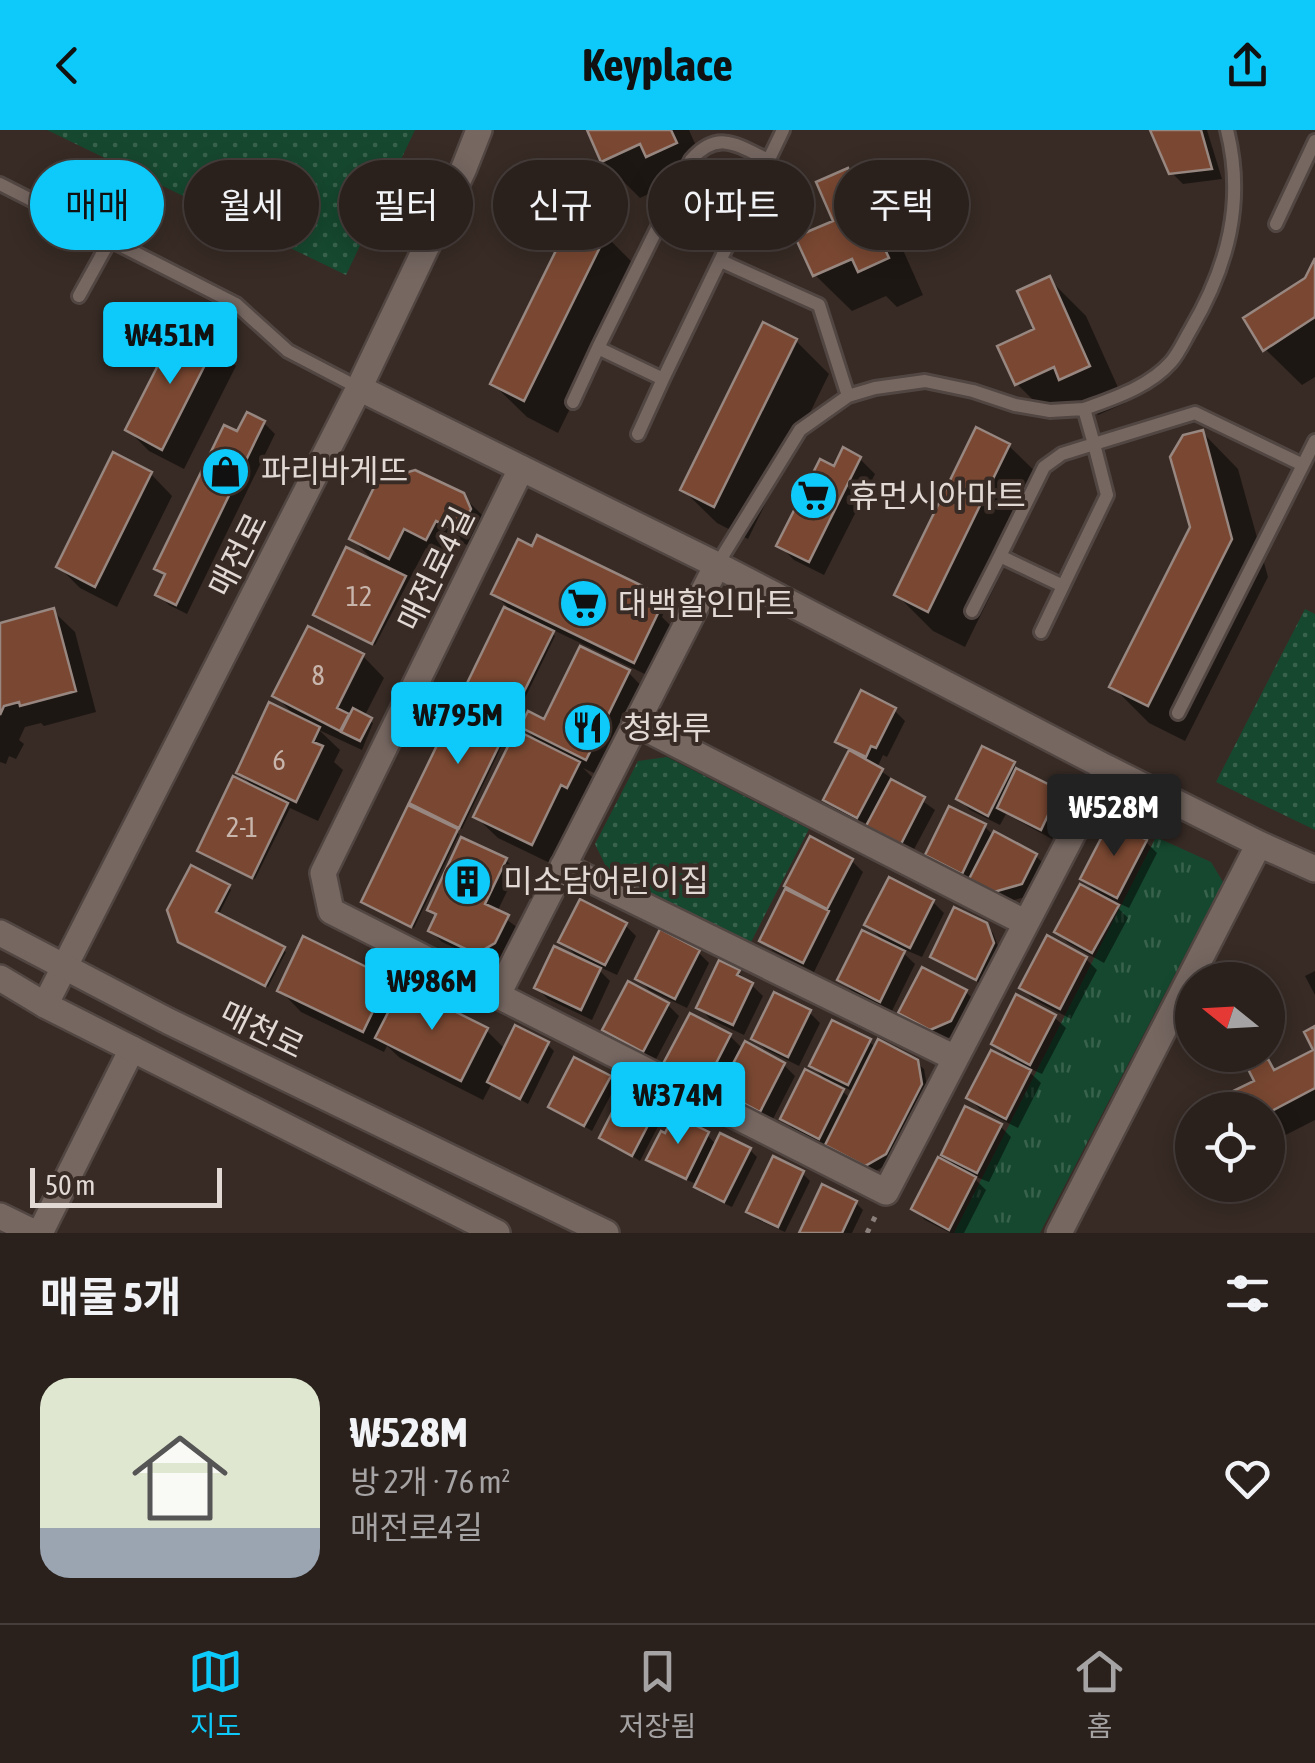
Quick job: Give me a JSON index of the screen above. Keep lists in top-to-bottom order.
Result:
{
  "streets": {
    "street": ["매전로", "매전로4길", "매천로"]
  },
  "crossings": [
    ["매전로", "매천로"]
  ],
  "places": {
    "shop": ["파리바게뜨"],
    "supermarket": ["휴먼시아마트", "대백할인마트"],
    "restaurant": ["청화루"],
    "building": ["미소담어린이집"]
  },
  "house_numbers": [
    "12",
    "8",
    "6",
    "2-1"
  ],
  "scale_bar": "50 m",
  "north": "left",
  "page": {
    "header": "Keyplace",
    "chip": [
      "매매",
      "월세",
      "필터",
      "신규",
      "아파트",
      "주택"
    ],
    "price": [
      "₩451M",
      "₩795M",
      "₩528M",
      "₩986M",
      "₩374M"
    ],
    "scale": "50 m",
    "heading": "매물 5개",
    "list": [
      {
        "name": "₩528M",
        "note": "방 2개 · 76 m² · 매전로4길"
      }
    ],
    "tabs": ["지도", "저장됨", "홈"]
  }
}
